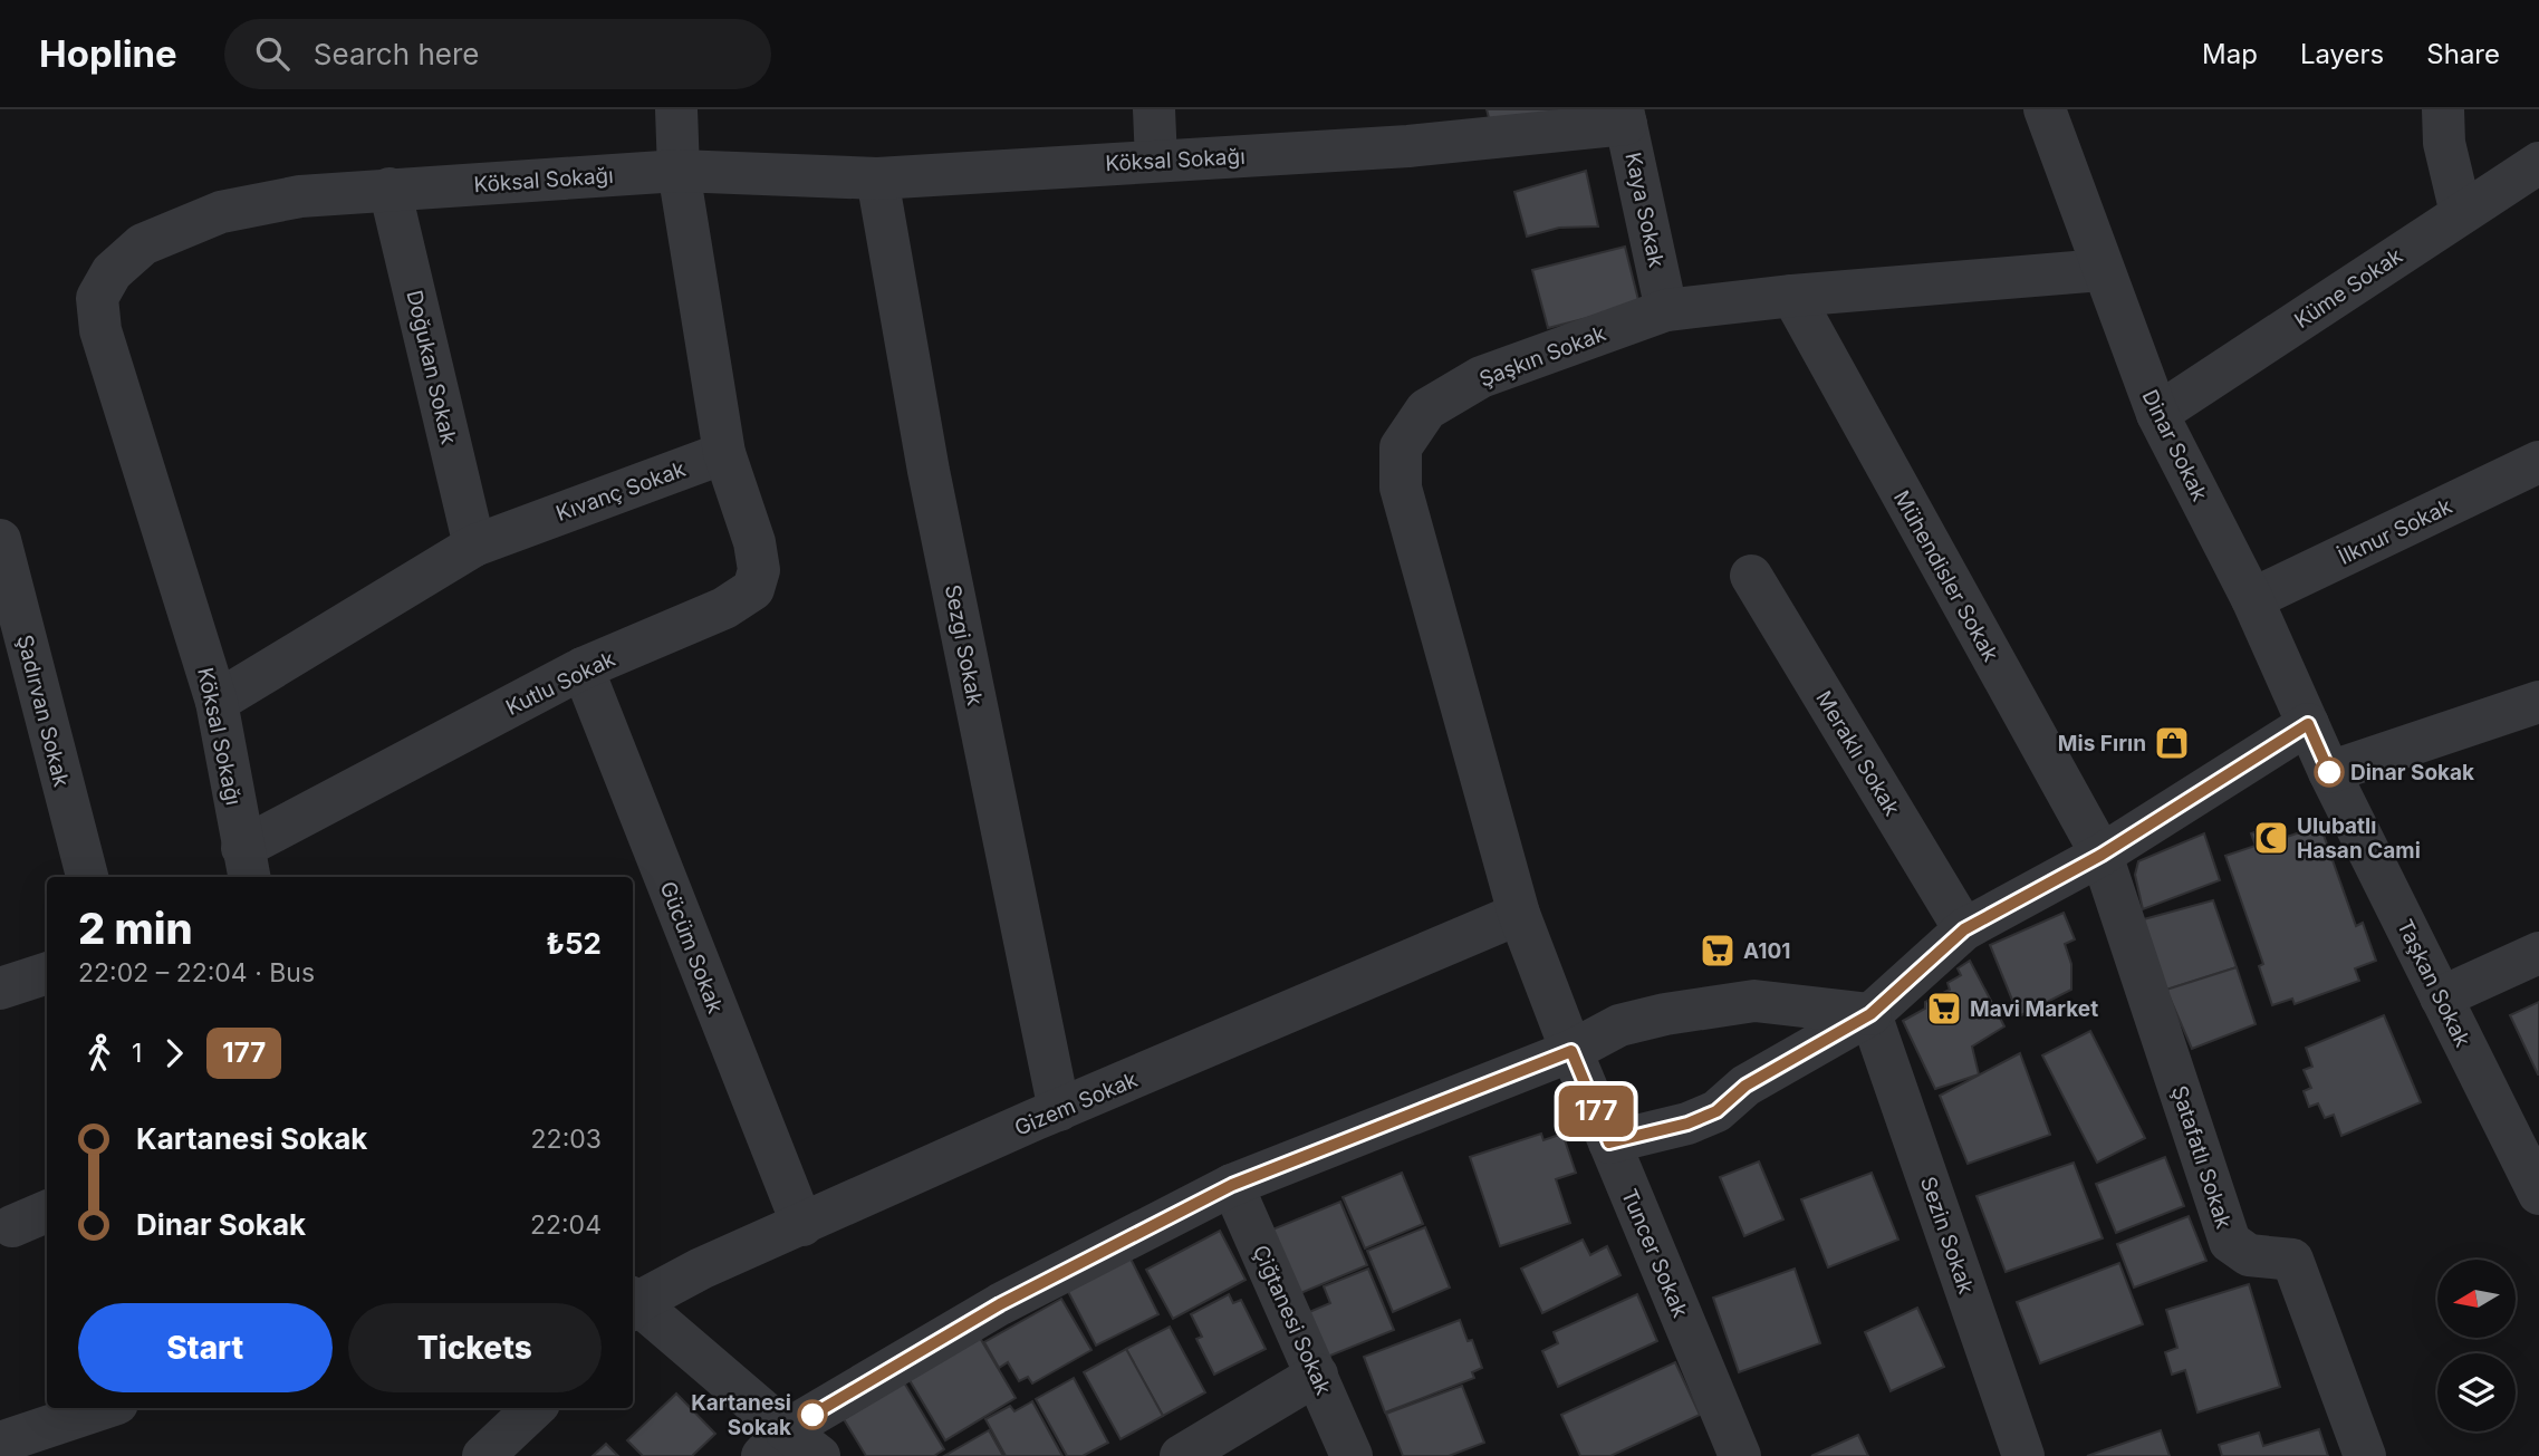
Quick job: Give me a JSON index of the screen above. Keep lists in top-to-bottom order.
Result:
{
  "streets": {
    "street": [
      "Köksal Sokağı",
      "Kaya Sokak",
      "Küme Sokak",
      "Şaşkın Sokak",
      "Doğukan Sokak",
      "Dinar Sokak",
      "Kıvanç Sokak",
      "İlknur Sokak",
      "Mühendisler Sokak",
      "Sezgi Sokak",
      "Kutlu Sokak",
      "Şadırvan Sokak",
      "Meraklı Sokak",
      "Gücüm Sokak",
      "Taşkan Sokak",
      "Gizem Sokak",
      "Şatafatlı Sokak",
      "Sezin Sokak",
      "Tuncer Sokak",
      "Çiğtanesi Sokak"
    ]
  },
  "crossings": [
    ["Köksal Sokağı", "Kaya Sokak"],
    ["Köksal Sokağı", "Doğukan Sokak"],
    ["Köksal Sokağı", "Kıvanç Sokak"],
    ["Köksal Sokağı", "Sezgi Sokak"],
    ["Köksal Sokağı", "Kutlu Sokak"],
    ["Kaya Sokak", "Şaşkın Sokak"],
    ["Küme Sokak", "Dinar Sokak"],
    ["Şaşkın Sokak", "Dinar Sokak"],
    ["Şaşkın Sokak", "Mühendisler Sokak"],
    ["Şaşkın Sokak", "Gizem Sokak"],
    ["Şaşkın Sokak", "Tuncer Sokak"],
    ["Doğukan Sokak", "Kıvanç Sokak"],
    ["Dinar Sokak", "İlknur Sokak"],
    ["Dinar Sokak", "Taşkan Sokak"],
    ["Kıvanç Sokak", "Kutlu Sokak"],
    ["Mühendisler Sokak", "Şatafatlı Sokak"],
    ["Sezgi Sokak", "Gizem Sokak"],
    ["Kutlu Sokak", "Gücüm Sokak"],
    ["Gücüm Sokak", "Gizem Sokak"]
  ],
  "places": {
    "shop": ["Mis Fırın"],
    "other": ["Di̇nar Sokak", "Kartanesi̇ Sokak"],
    "mosque": ["Ulubatlı Hasan Cami"],
    "supermarket": ["A101", "Mavi Market"]
  },
  "lines": ["bus line 177"],
  "north": "left",
  "page": {
    "header": "Hopline",
    "search": "Search here",
    "nav": ["Map", "Layers", "Share"],
    "on_map": "177",
    "heading": ["2 min", "22:02 – 22:04 · Bus", "₺52"],
    "legs": ["1", "177"],
    "list": [
      {
        "name": "Kartanesi̇ Sokak",
        "value": "22:03"
      },
      {
        "name": "Di̇nar Sokak",
        "value": "22:04"
      }
    ],
    "buttons": ["Start", "Tickets"]
  }
}
